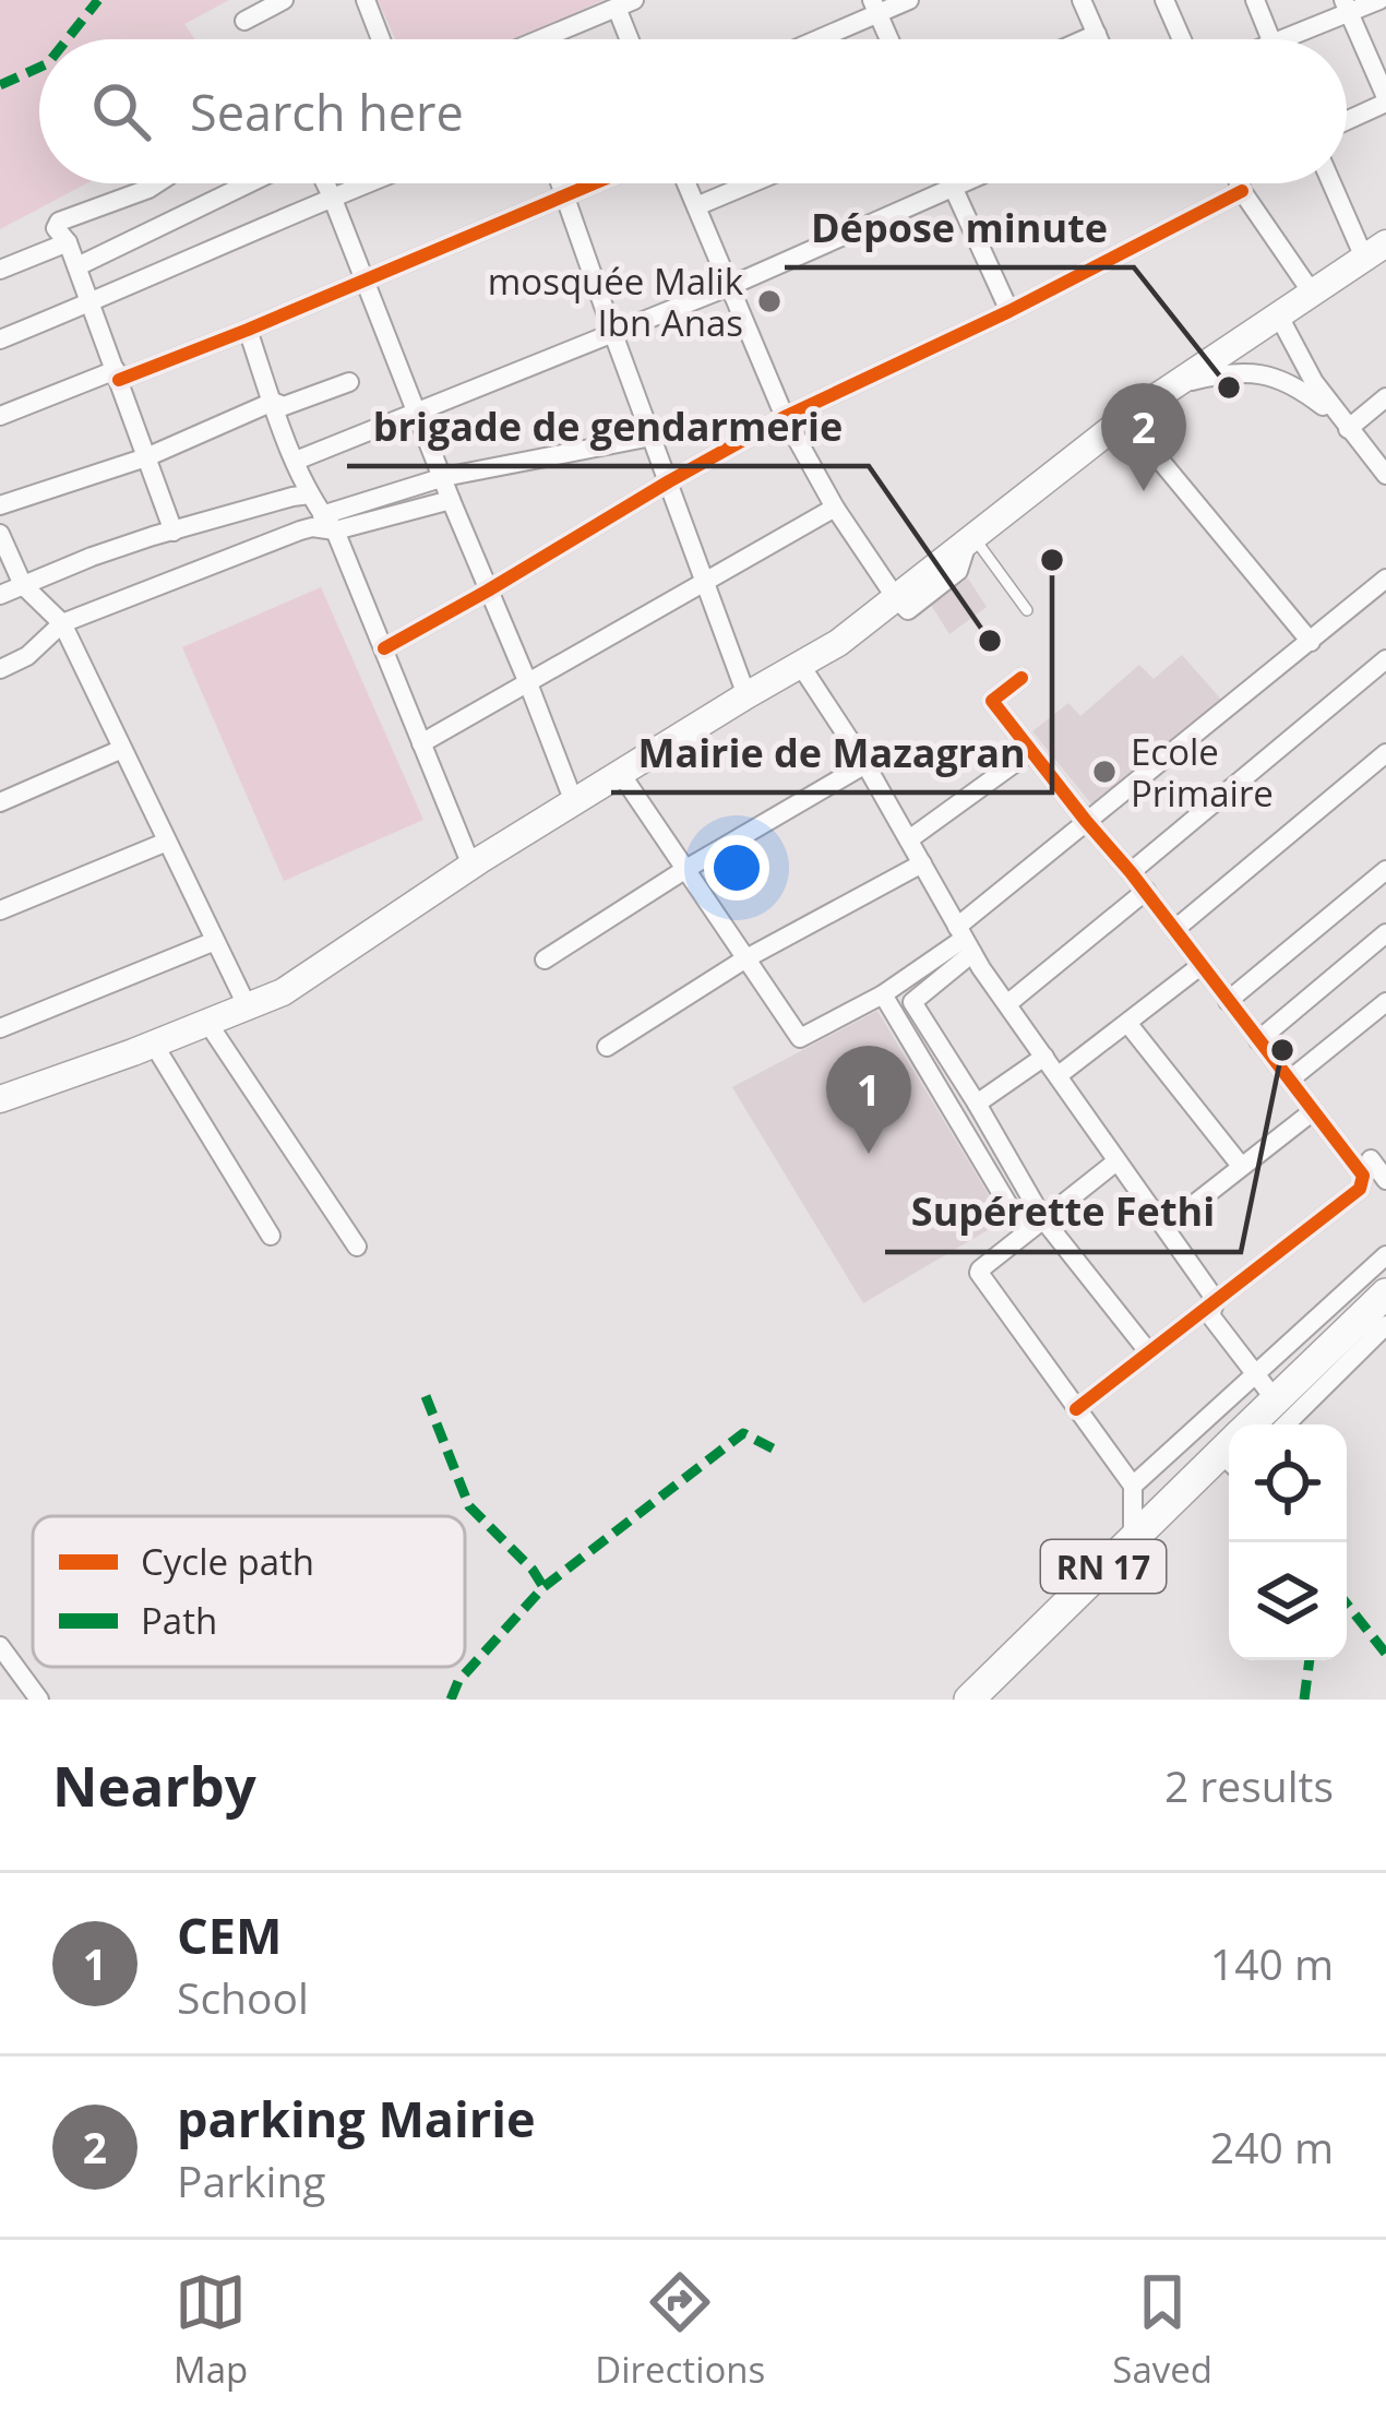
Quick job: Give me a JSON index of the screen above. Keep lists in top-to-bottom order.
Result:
{
  "streets": {
    "main road": ["RN 17"]
  },
  "places": [
    "mosquée Malik Ibn Anas",
    "Dépose minute",
    "Mairie de Mazagran",
    "brigade de gendarmerie",
    "Ecole Primaire",
    "Supérette Fethi"
  ],
  "legend": ["Cycle path", "Path"],
  "page": {
    "search": "Search here",
    "pins": ["2", "1"],
    "heading": ["Nearby", "2 results"],
    "list": [
      {
        "mark": "1",
        "name": "CEM",
        "note": "School",
        "value": "140 m"
      },
      {
        "mark": "2",
        "name": "parking Mairie",
        "note": "Parking",
        "value": "240 m"
      }
    ],
    "nav": ["Map", "Directions", "Saved"]
  }
}
